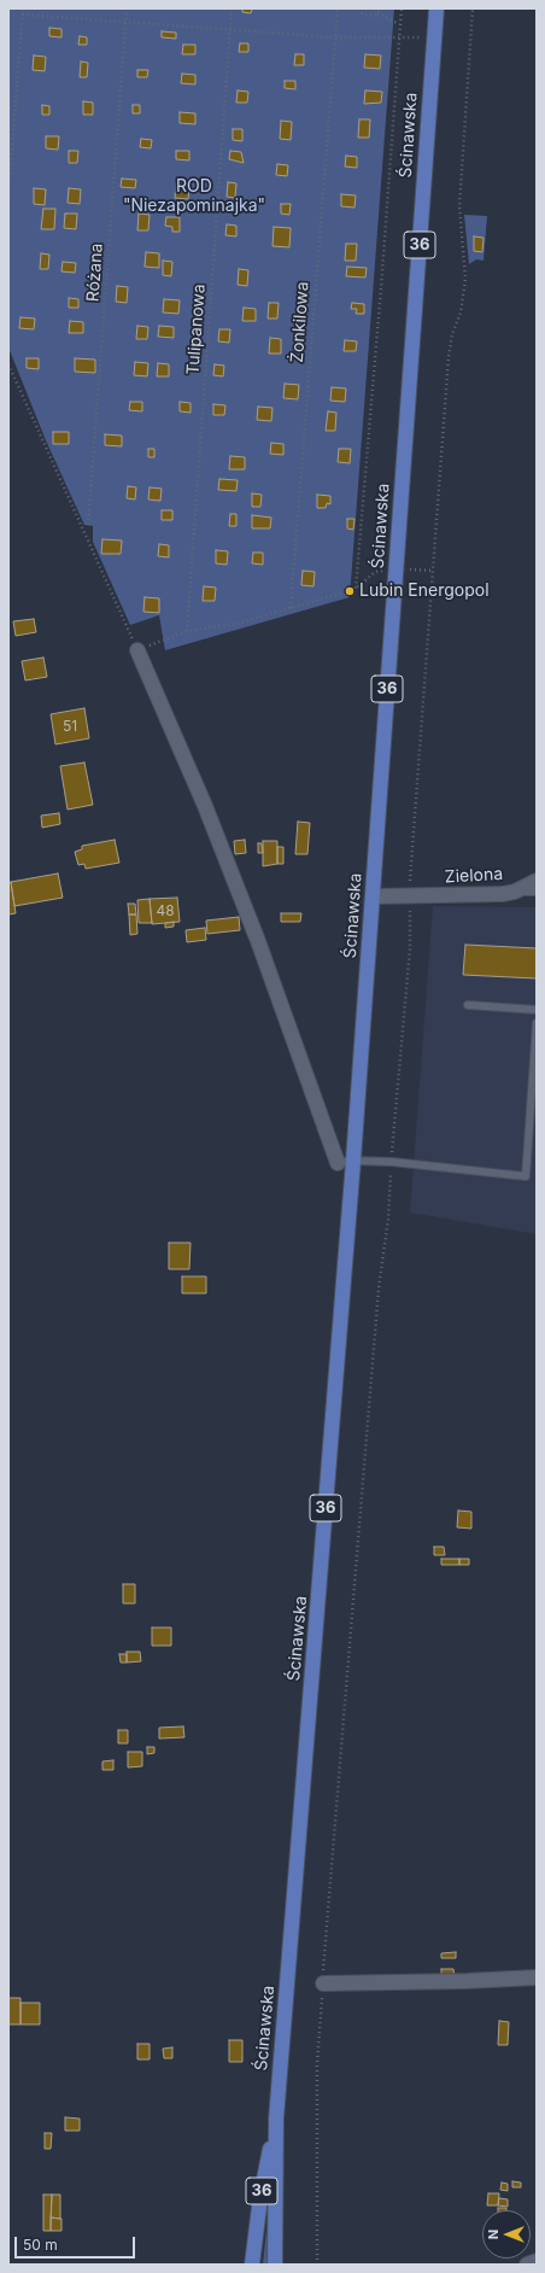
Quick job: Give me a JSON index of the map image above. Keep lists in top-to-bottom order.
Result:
{
  "streets": {
    "main road": ["Ścinawska", "36"],
    "street": ["Zielona"],
    "path": ["Różana", "Żonkilowa", "Tulipanowa"]
  },
  "crossings": [
    ["Ścinawska", "Zielona"]
  ],
  "parks": ["ROD \"Niezapominajka\""],
  "places": ["Lubin Energopol"],
  "house_numbers": ["51", "48"],
  "scale_bar": "50 m",
  "north": "left"
}
